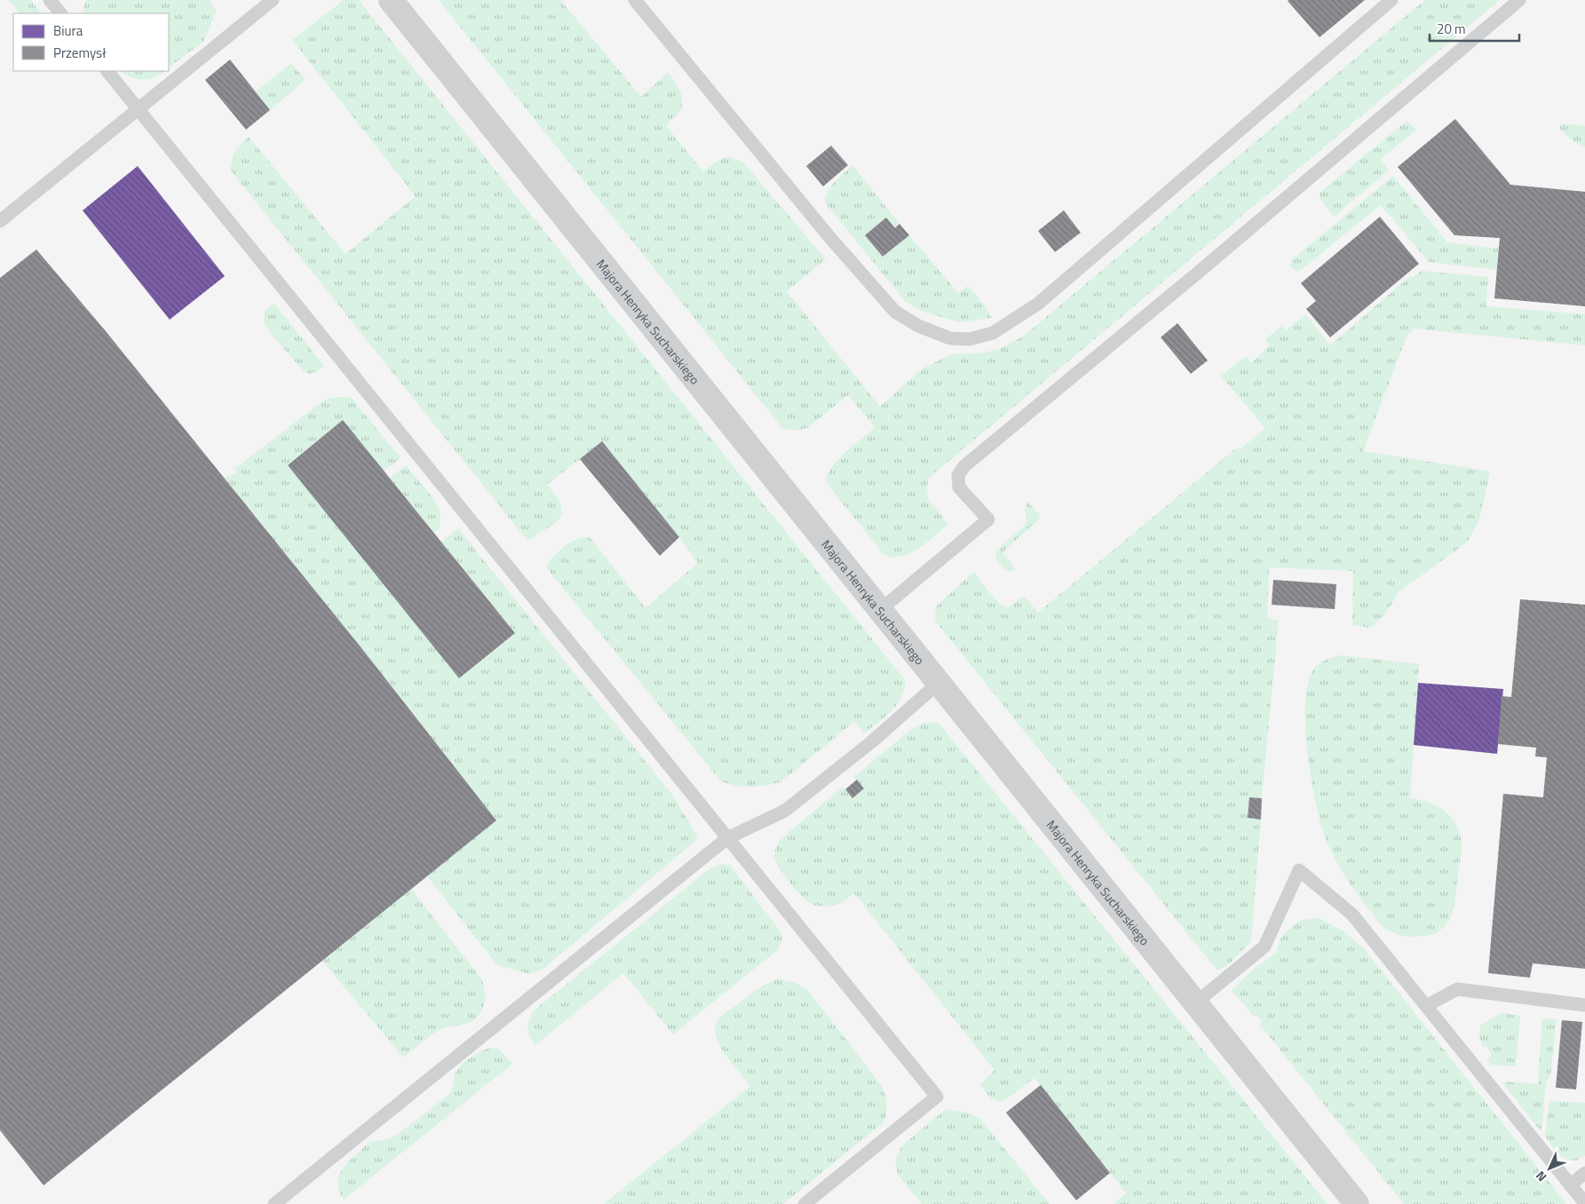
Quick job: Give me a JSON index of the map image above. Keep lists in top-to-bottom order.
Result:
{
  "streets": {
    "street": ["Majora Henryka Sucharskiego"]
  },
  "legend": ["Biura", "Przemysł"],
  "scale_bar": "20 m",
  "north": "bottom left"
}
